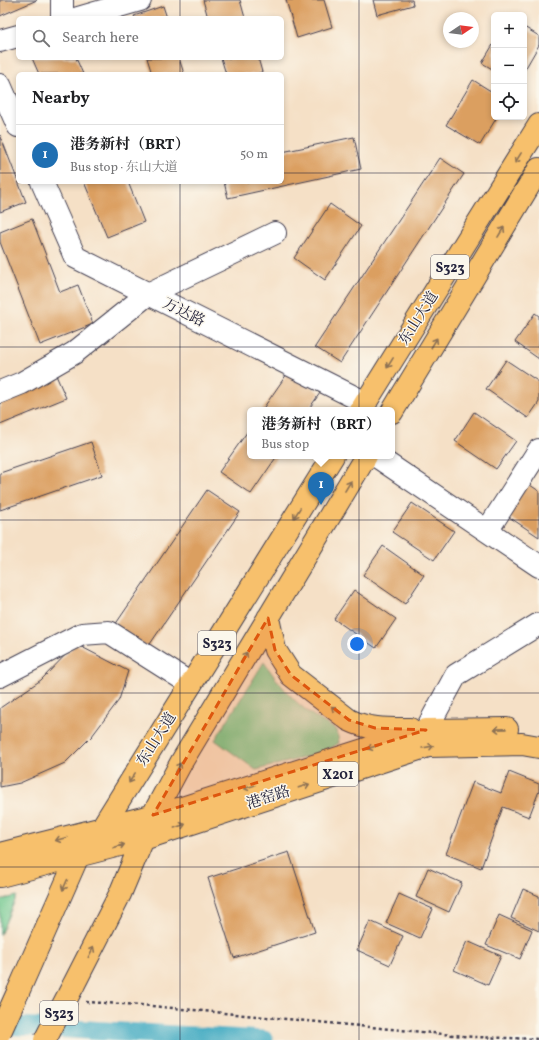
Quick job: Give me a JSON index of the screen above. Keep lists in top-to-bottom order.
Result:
{
  "streets": {
    "main road": [
      "S323",
      "东山大道",
      "X201",
      "港窑路"
    ],
    "street": ["万达路"]
  },
  "crossings": [
    ["S323", "港窑路"],
    ["万达路", "东山大道"],
    ["东山大道", "港窑路"]
  ],
  "north": "right",
  "page": {
    "map_buttons": ["+", "−"],
    "search": "Search here",
    "heading": "Nearby",
    "list": [
      {
        "mark": "1",
        "name": "港务新村（BRT）",
        "note": "Bus stop · 东山大道",
        "value": "50 m"
      }
    ],
    "popup": ["港务新村（BRT）", "Bus stop"],
    "pins": "1"
  }
}
